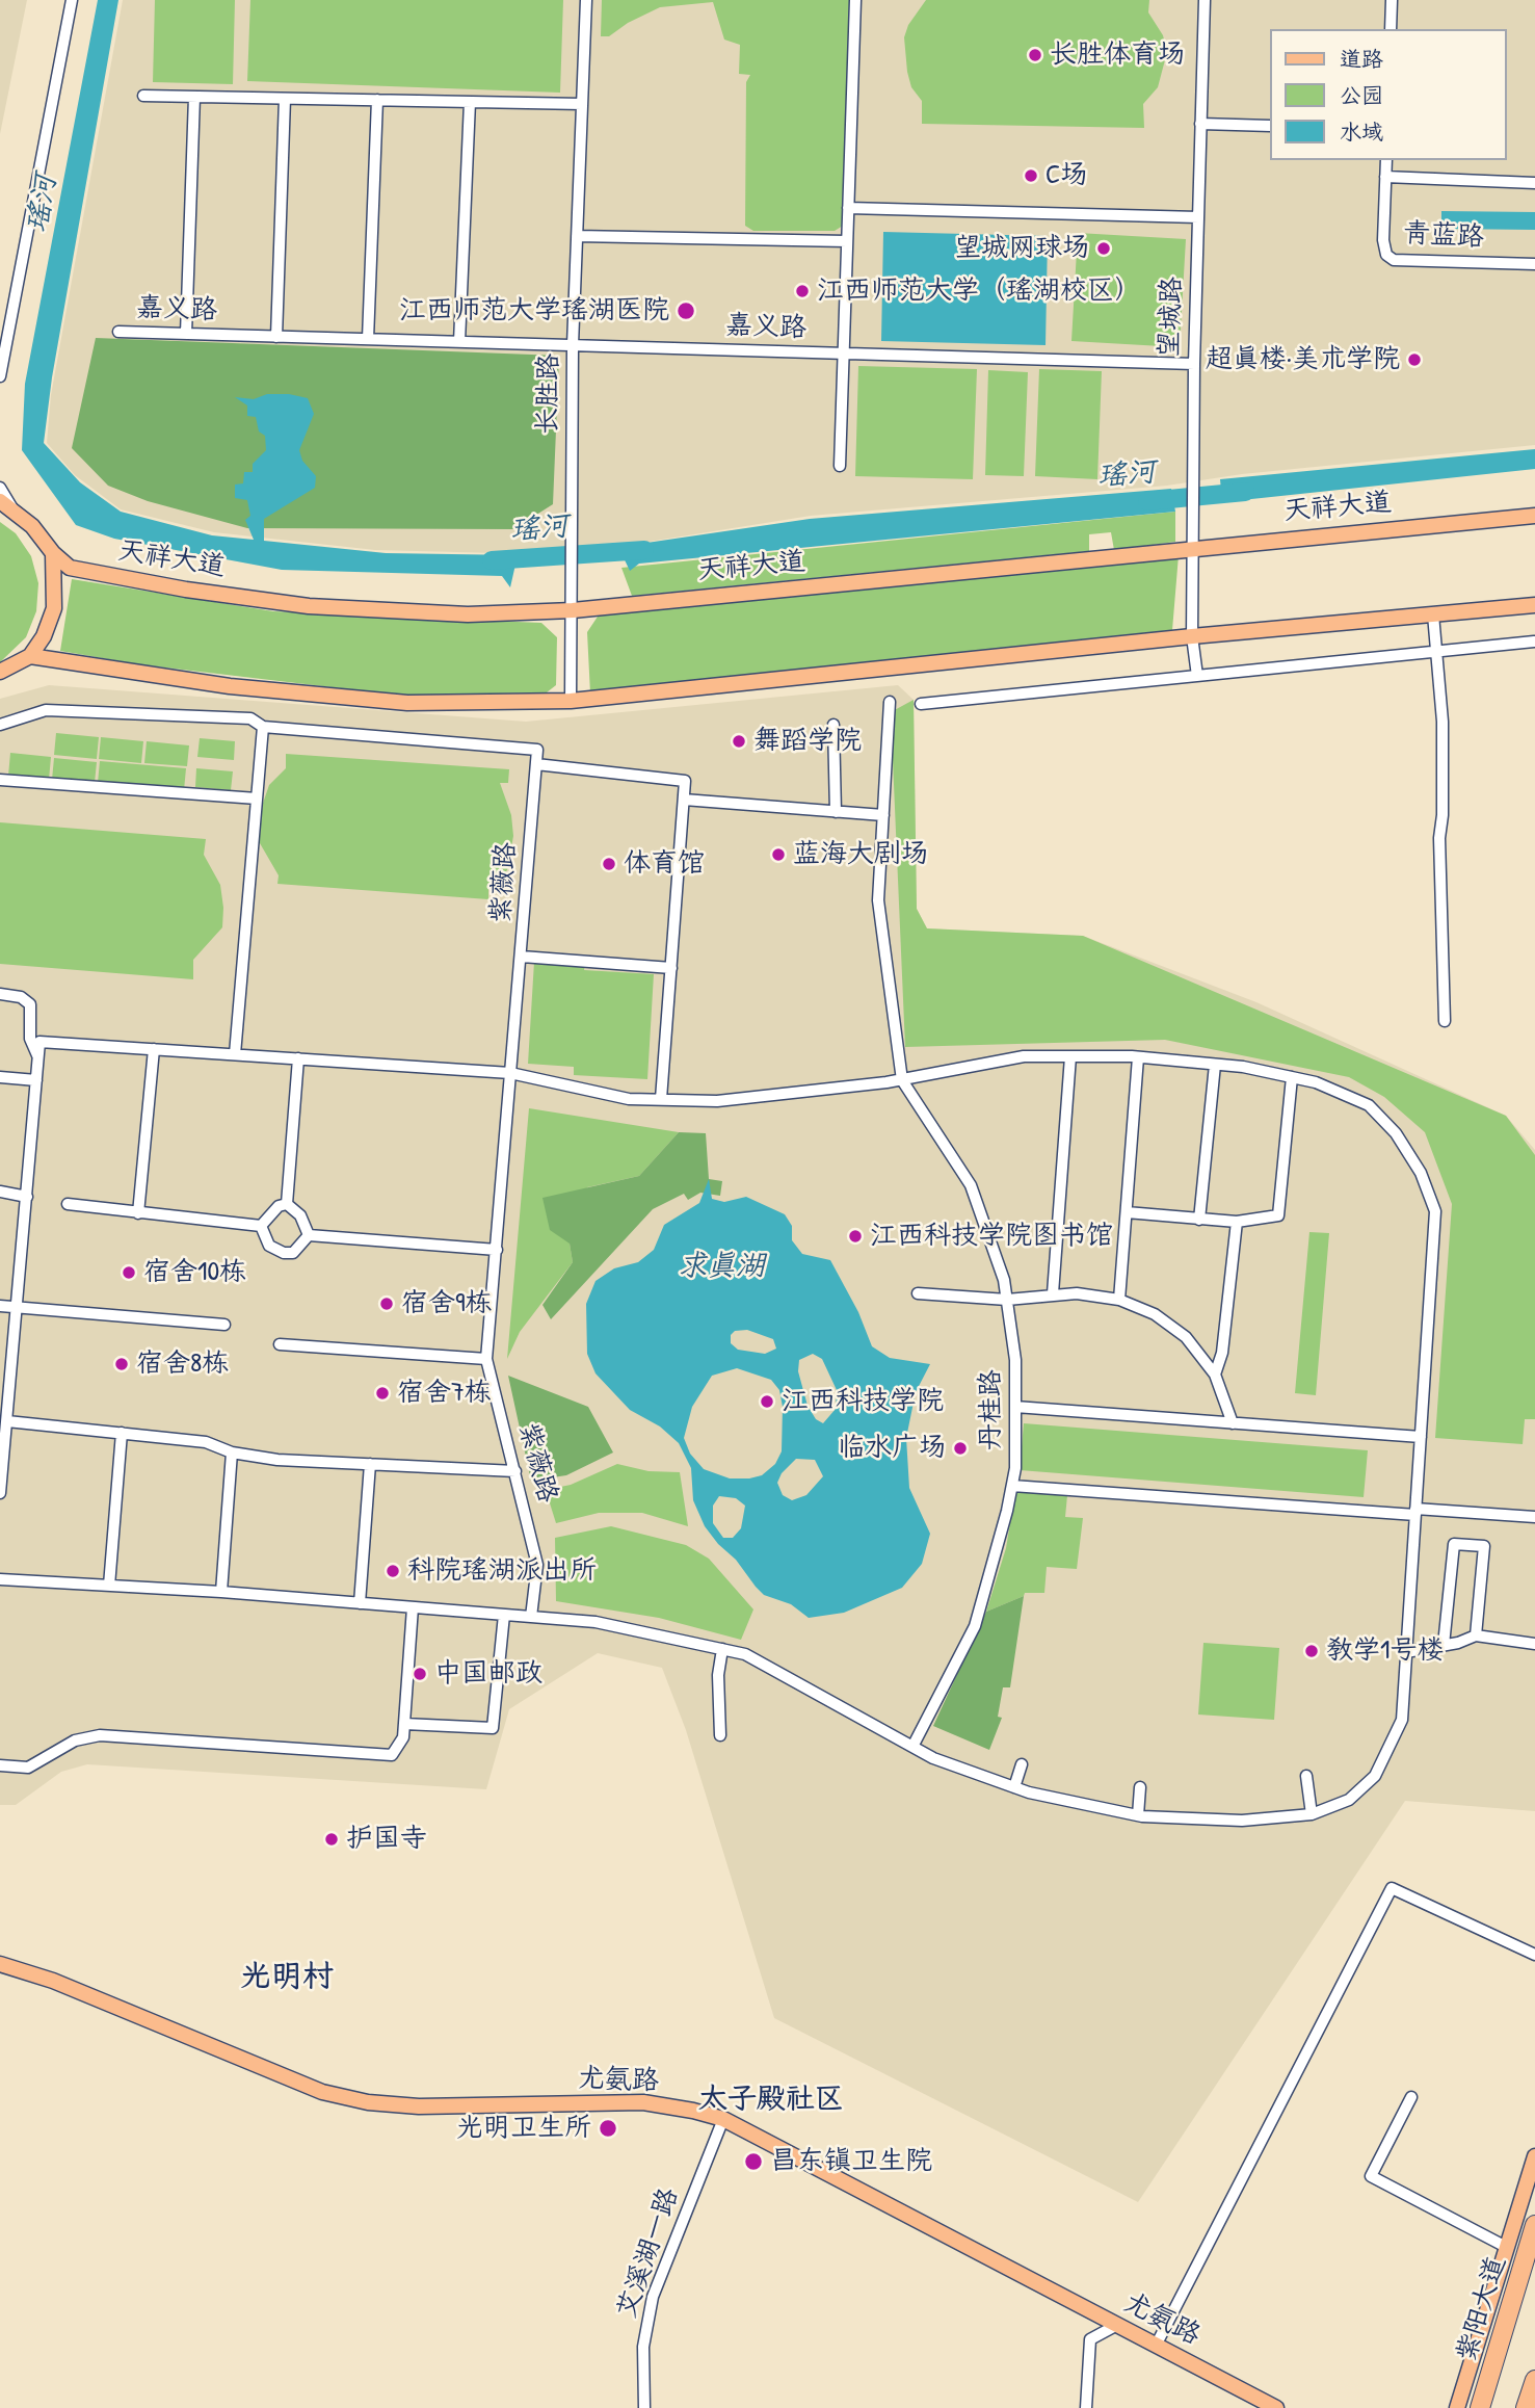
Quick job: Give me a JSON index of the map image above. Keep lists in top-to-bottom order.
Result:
{
  "streets": {
    "highway": ["紫阳大道"],
    "main road": ["天祥大道", "尤氨路"],
    "street": [
      "青蓝路",
      "嘉义路",
      "望城路",
      "长胜路",
      "紫薇路",
      "丹桂路",
      "艾溪湖一路"
    ]
  },
  "crossings": [
    ["嘉义路", "望城路"],
    ["嘉义路", "长胜路"],
    ["望城路", "天祥大道"],
    ["长胜路", "天祥大道"],
    ["尤氨路", "艾溪湖一路"]
  ],
  "districts": ["光明村", "太子殿社区"],
  "water": ["瑶河", "求真湖"],
  "places": [
    "长胜体育场",
    "C场",
    "望城网球场",
    "江西师范大学（瑶湖校区）",
    "江西师范大学瑶湖医院",
    "超真楼·美术学院",
    "舞蹈学院",
    "蓝海大剧场",
    "体育馆",
    "江西科技学院图书馆",
    "宿舍10栋",
    "宿舍9栋",
    "宿舍8栋",
    "宿舍7栋",
    "江西科技学院",
    "临水广场",
    "科院瑶湖派出所",
    "教学1号楼",
    "中国邮政",
    "护国寺",
    "光明卫生所",
    "昌东镇卫生院"
  ],
  "legend": ["道路", "公园", "水域"]
}
